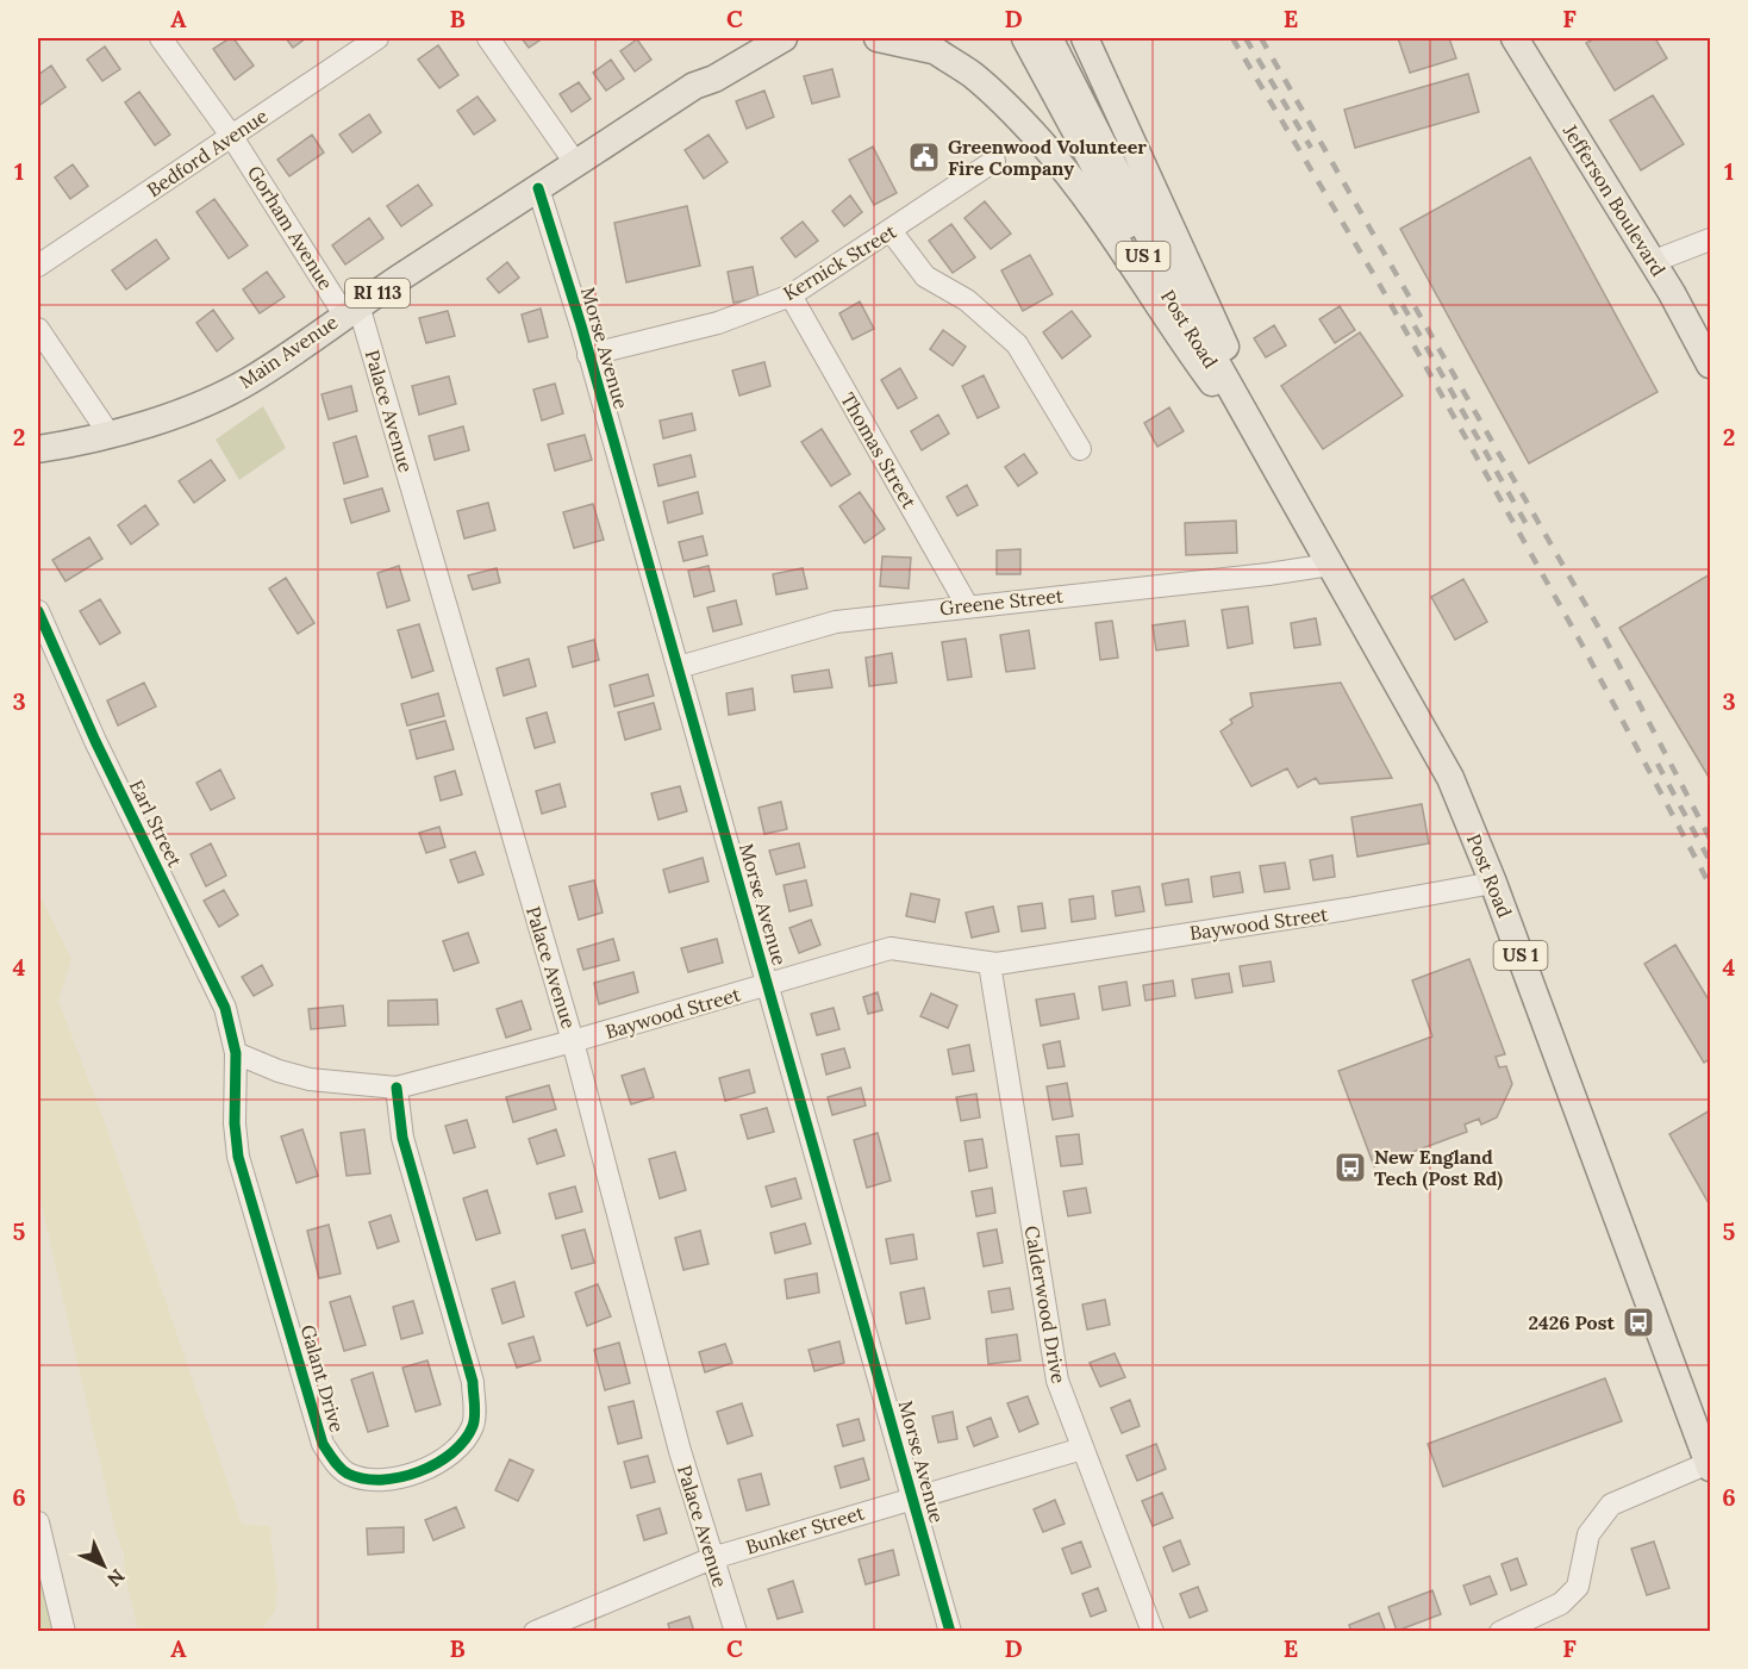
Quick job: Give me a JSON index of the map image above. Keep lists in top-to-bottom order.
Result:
{
  "streets": {
    "main road": [
      "Jefferson Boulevard",
      "US 1",
      "RI 113",
      "Post Road",
      "Main Avenue"
    ],
    "street": [
      "Bedford Avenue",
      "Gorham Avenue",
      "Kernick Street",
      "Morse Avenue",
      "Palace Avenue",
      "Thomas Street",
      "Greene Street",
      "Earl Street",
      "Baywood Street",
      "Calderwood Drive",
      "Galant Drive",
      "Bunker Street"
    ]
  },
  "crossings": [
    ["Bedford Avenue", "Gorham Avenue"],
    ["Gorham Avenue", "Main Avenue"],
    ["Gorham Avenue", "Palace Avenue"],
    ["Kernick Street", "Morse Avenue"],
    ["Kernick Street", "Thomas Street"],
    ["Post Road", "Greene Street"],
    ["Post Road", "Baywood Street"],
    ["Morse Avenue", "Main Avenue"],
    ["Morse Avenue", "Greene Street"],
    ["Morse Avenue", "Baywood Street"],
    ["Morse Avenue", "Bunker Street"],
    ["Main Avenue", "Palace Avenue"],
    ["Palace Avenue", "Baywood Street"],
    ["Palace Avenue", "Bunker Street"],
    ["Thomas Street", "Greene Street"],
    ["Earl Street", "Baywood Street"],
    ["Earl Street", "Galant Drive"],
    ["Baywood Street", "Calderwood Drive"],
    ["Baywood Street", "Galant Drive"],
    ["Calderwood Drive", "Bunker Street"]
  ],
  "places": {
    "public building": ["Greenwood Volunteer Fire Company"],
    "bus stop": ["New England Tech (Post Rd)", "2426 Post"]
  },
  "north": "bottom right",
  "grid": {
    "columns": [
      "A",
      "B",
      "C",
      "D",
      "E",
      "F"
    ],
    "rows": [
      "1",
      "2",
      "3",
      "4",
      "5",
      "6"
    ]
  }
}
